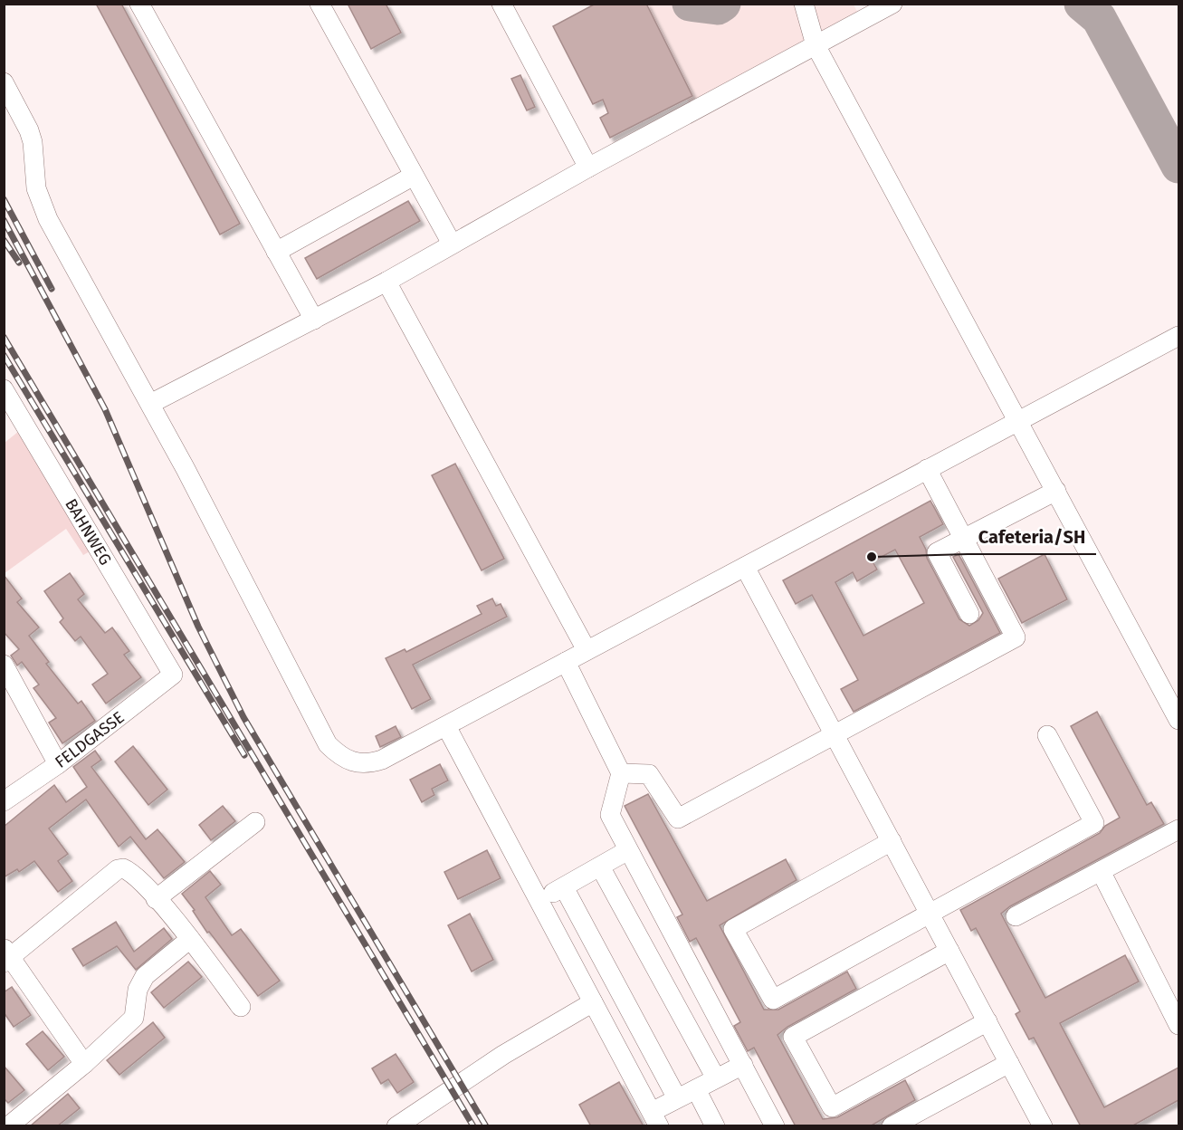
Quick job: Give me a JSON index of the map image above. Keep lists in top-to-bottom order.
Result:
{
  "streets": {
    "street": ["BAHNWEG", "FELDGASSE"]
  },
  "crossings": [
    ["BAHNWEG", "FELDGASSE"]
  ],
  "places": ["Cafeteria/SH"]
}
